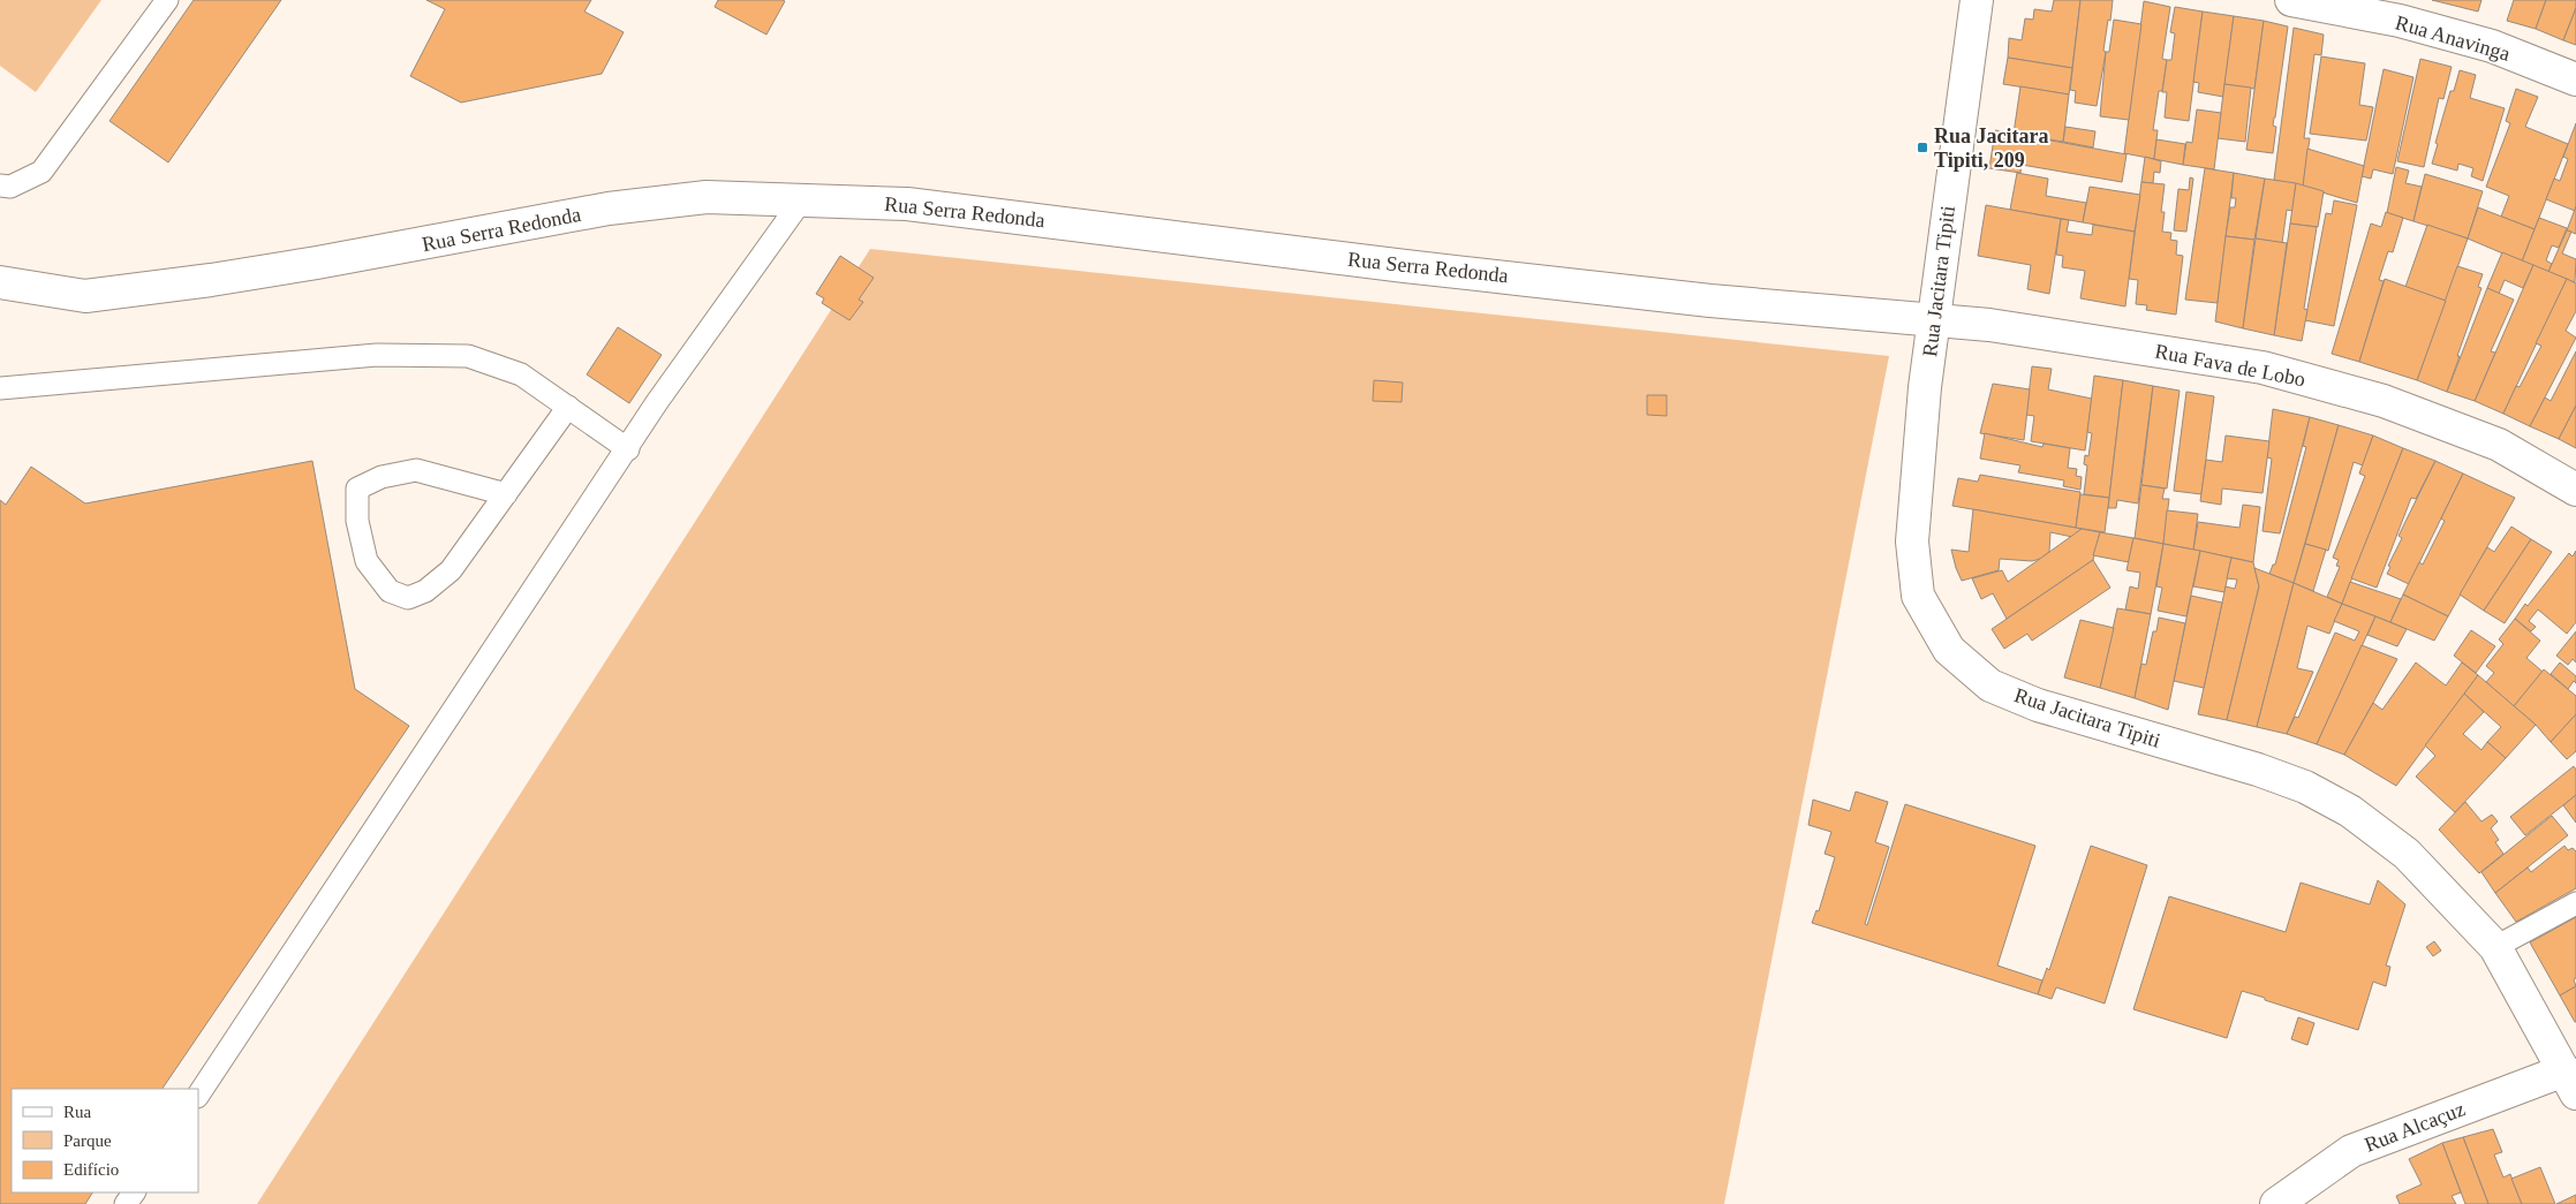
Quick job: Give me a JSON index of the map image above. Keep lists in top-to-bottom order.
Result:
{
  "streets": {
    "street": [
      "Rua Anavinga",
      "Rua Serra Redonda",
      "Rua Jacitara Tipiti",
      "Rua Fava de Lobo",
      "Rua Alcaçuz"
    ]
  },
  "crossings": [
    ["Rua Serra Redonda", "Rua Jacitara Tipiti"],
    ["Rua Serra Redonda", "Rua Fava de Lobo"],
    ["Rua Jacitara Tipiti", "Rua Fava de Lobo"],
    ["Rua Jacitara Tipiti", "Rua Alcaçuz"]
  ],
  "places": {
    "transit": ["Rua Jacitara Tipiti, 209"]
  },
  "legend": ["Rua", "Parque", "Edifício"]
}
